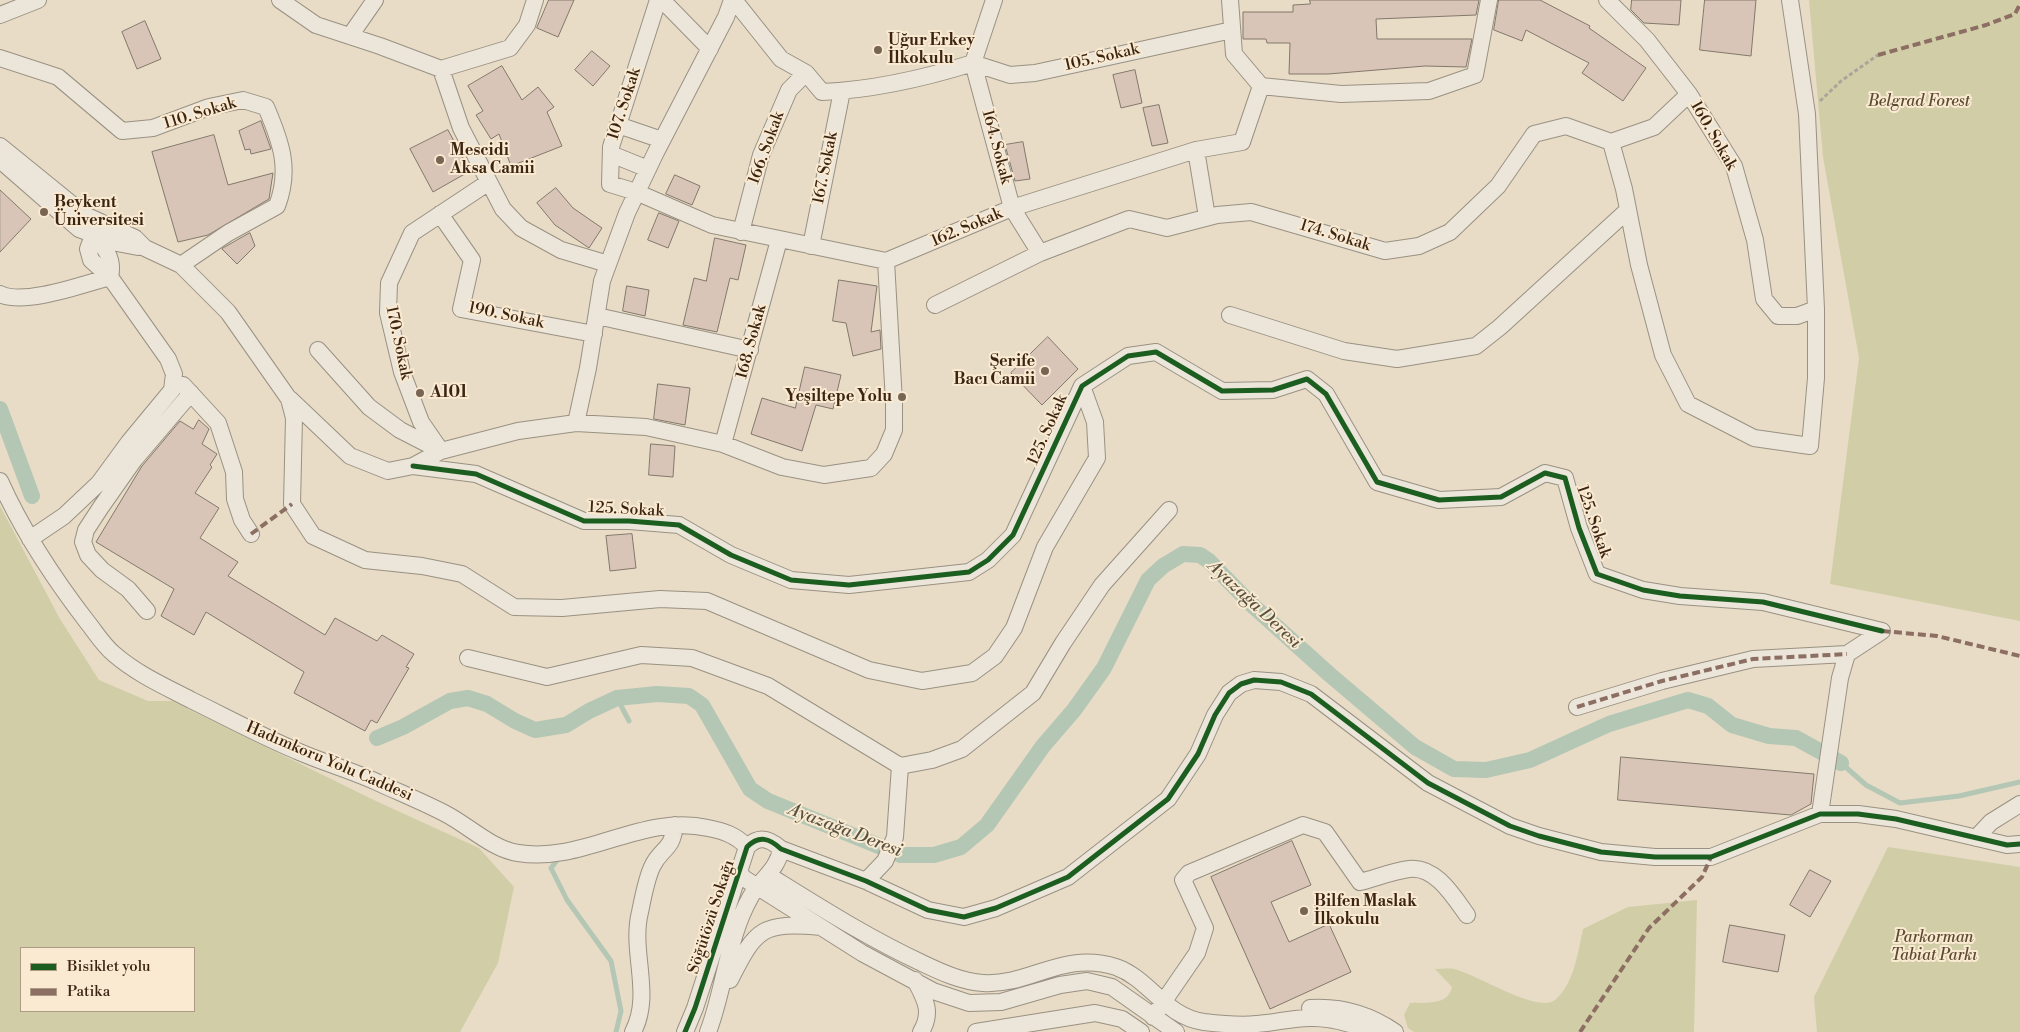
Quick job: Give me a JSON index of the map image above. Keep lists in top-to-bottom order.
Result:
{
  "streets": {
    "street": [
      "105. Sokak",
      "107. Sokak",
      "110. Sokak",
      "160. Sokak",
      "164. Sokak",
      "166. Sokak",
      "167. Sokak",
      "162. Sokak",
      "174. Sokak",
      "190. Sokak",
      "168. Sokak",
      "170. Sokak",
      "125. Sokak",
      "Hadımkoru Yolu Caddesi",
      "Söğütözü Sokağı"
    ]
  },
  "crossings": [
    ["105. Sokak", "164. Sokak"],
    ["164. Sokak", "162. Sokak"],
    ["164. Sokak", "174. Sokak"],
    ["190. Sokak", "170. Sokak"],
    ["Hadımkoru Yolu Caddesi", "Söğütözü Sokağı"]
  ],
  "water": ["Ayazağa Deresi"],
  "parks": ["Belgrad Forest", "Parkorman Tabiat Parkı"],
  "places": [
    "Uğur Erkey İlkokulu",
    "Mescidi Aksa Camii",
    "Beykent Üniversitesi",
    "Şerife Bacı Camii",
    "A101",
    "Yeşiltepe Yolu",
    "Bilfen Maslak İlkokulu"
  ],
  "legend": ["Bisiklet yolu", "Patika"]
}
